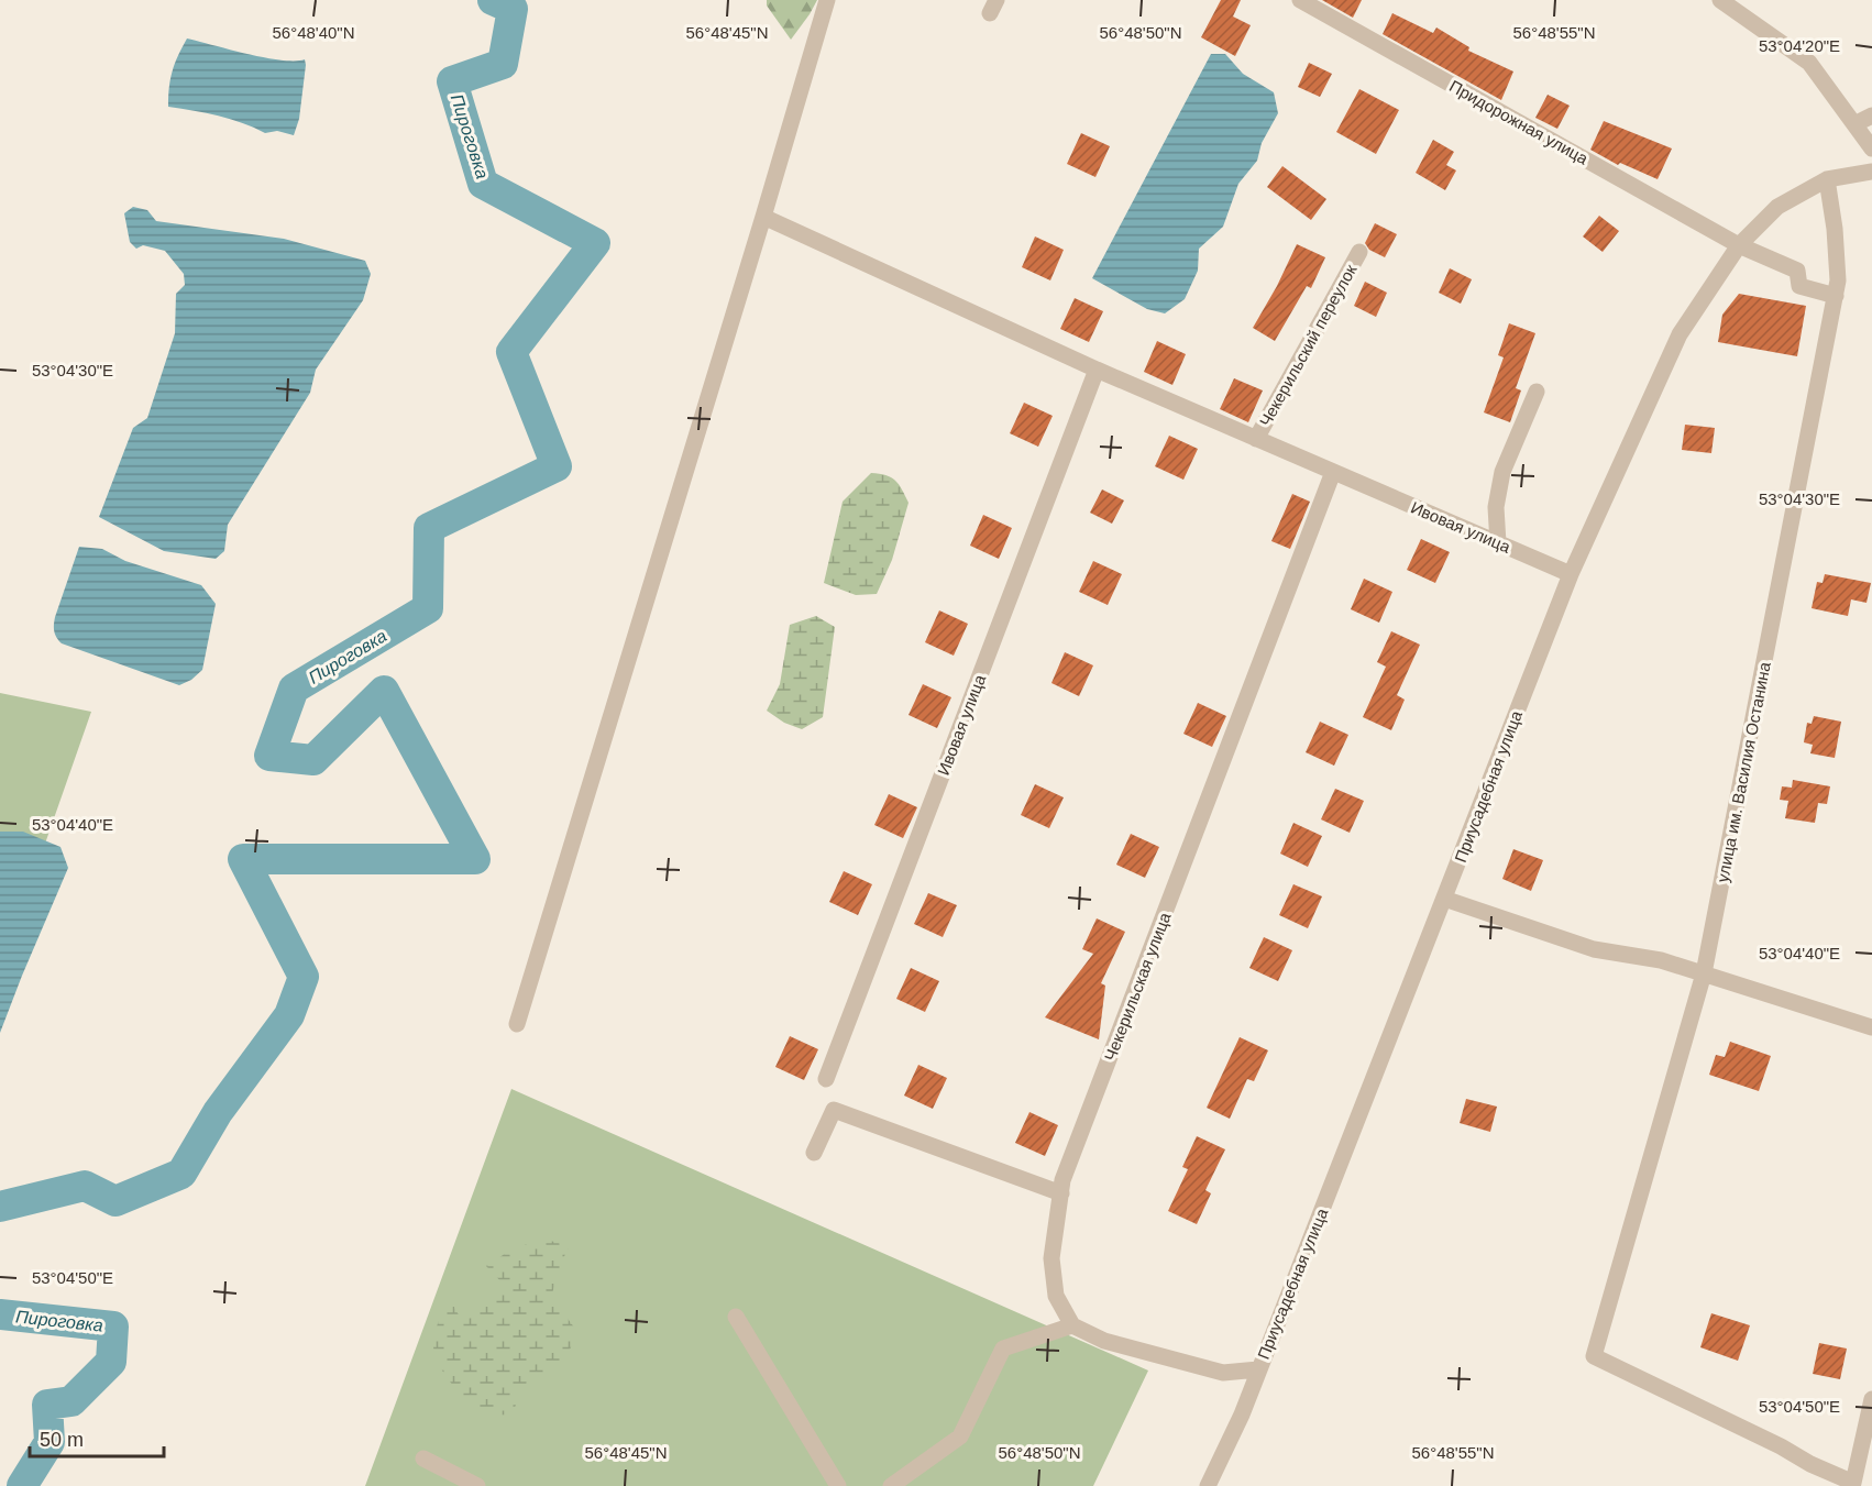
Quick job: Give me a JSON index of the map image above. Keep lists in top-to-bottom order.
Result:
{
  "streets": {
    "street": [
      "Придорожная улица",
      "Чекерильский переулок",
      "Ивовая улица",
      "улица им. Василия Останина",
      "Приусадебная улица",
      "Чекерильская улица"
    ]
  },
  "crossings": [
    ["Придорожная улица", "улица им. Василия Останина"],
    ["Придорожная улица", "Приусадебная улица"],
    ["Чекерильский переулок", "Ивовая улица"],
    ["Ивовая улица", "Приусадебная улица"],
    ["Ивовая улица", "Чекерильская улица"],
    ["улица им. Василия Останина", "Приусадебная улица"]
  ],
  "water": ["Пироговка"],
  "scale_bar": "50 m",
  "coordinates": [
    "56°48'40\"N",
    "56°48'45\"N",
    "56°48'50\"N",
    "56°48'55\"N",
    "53°04'20\"E",
    "53°04'30\"E",
    "53°04'40\"E",
    "53°04'50\"E"
  ]
}
